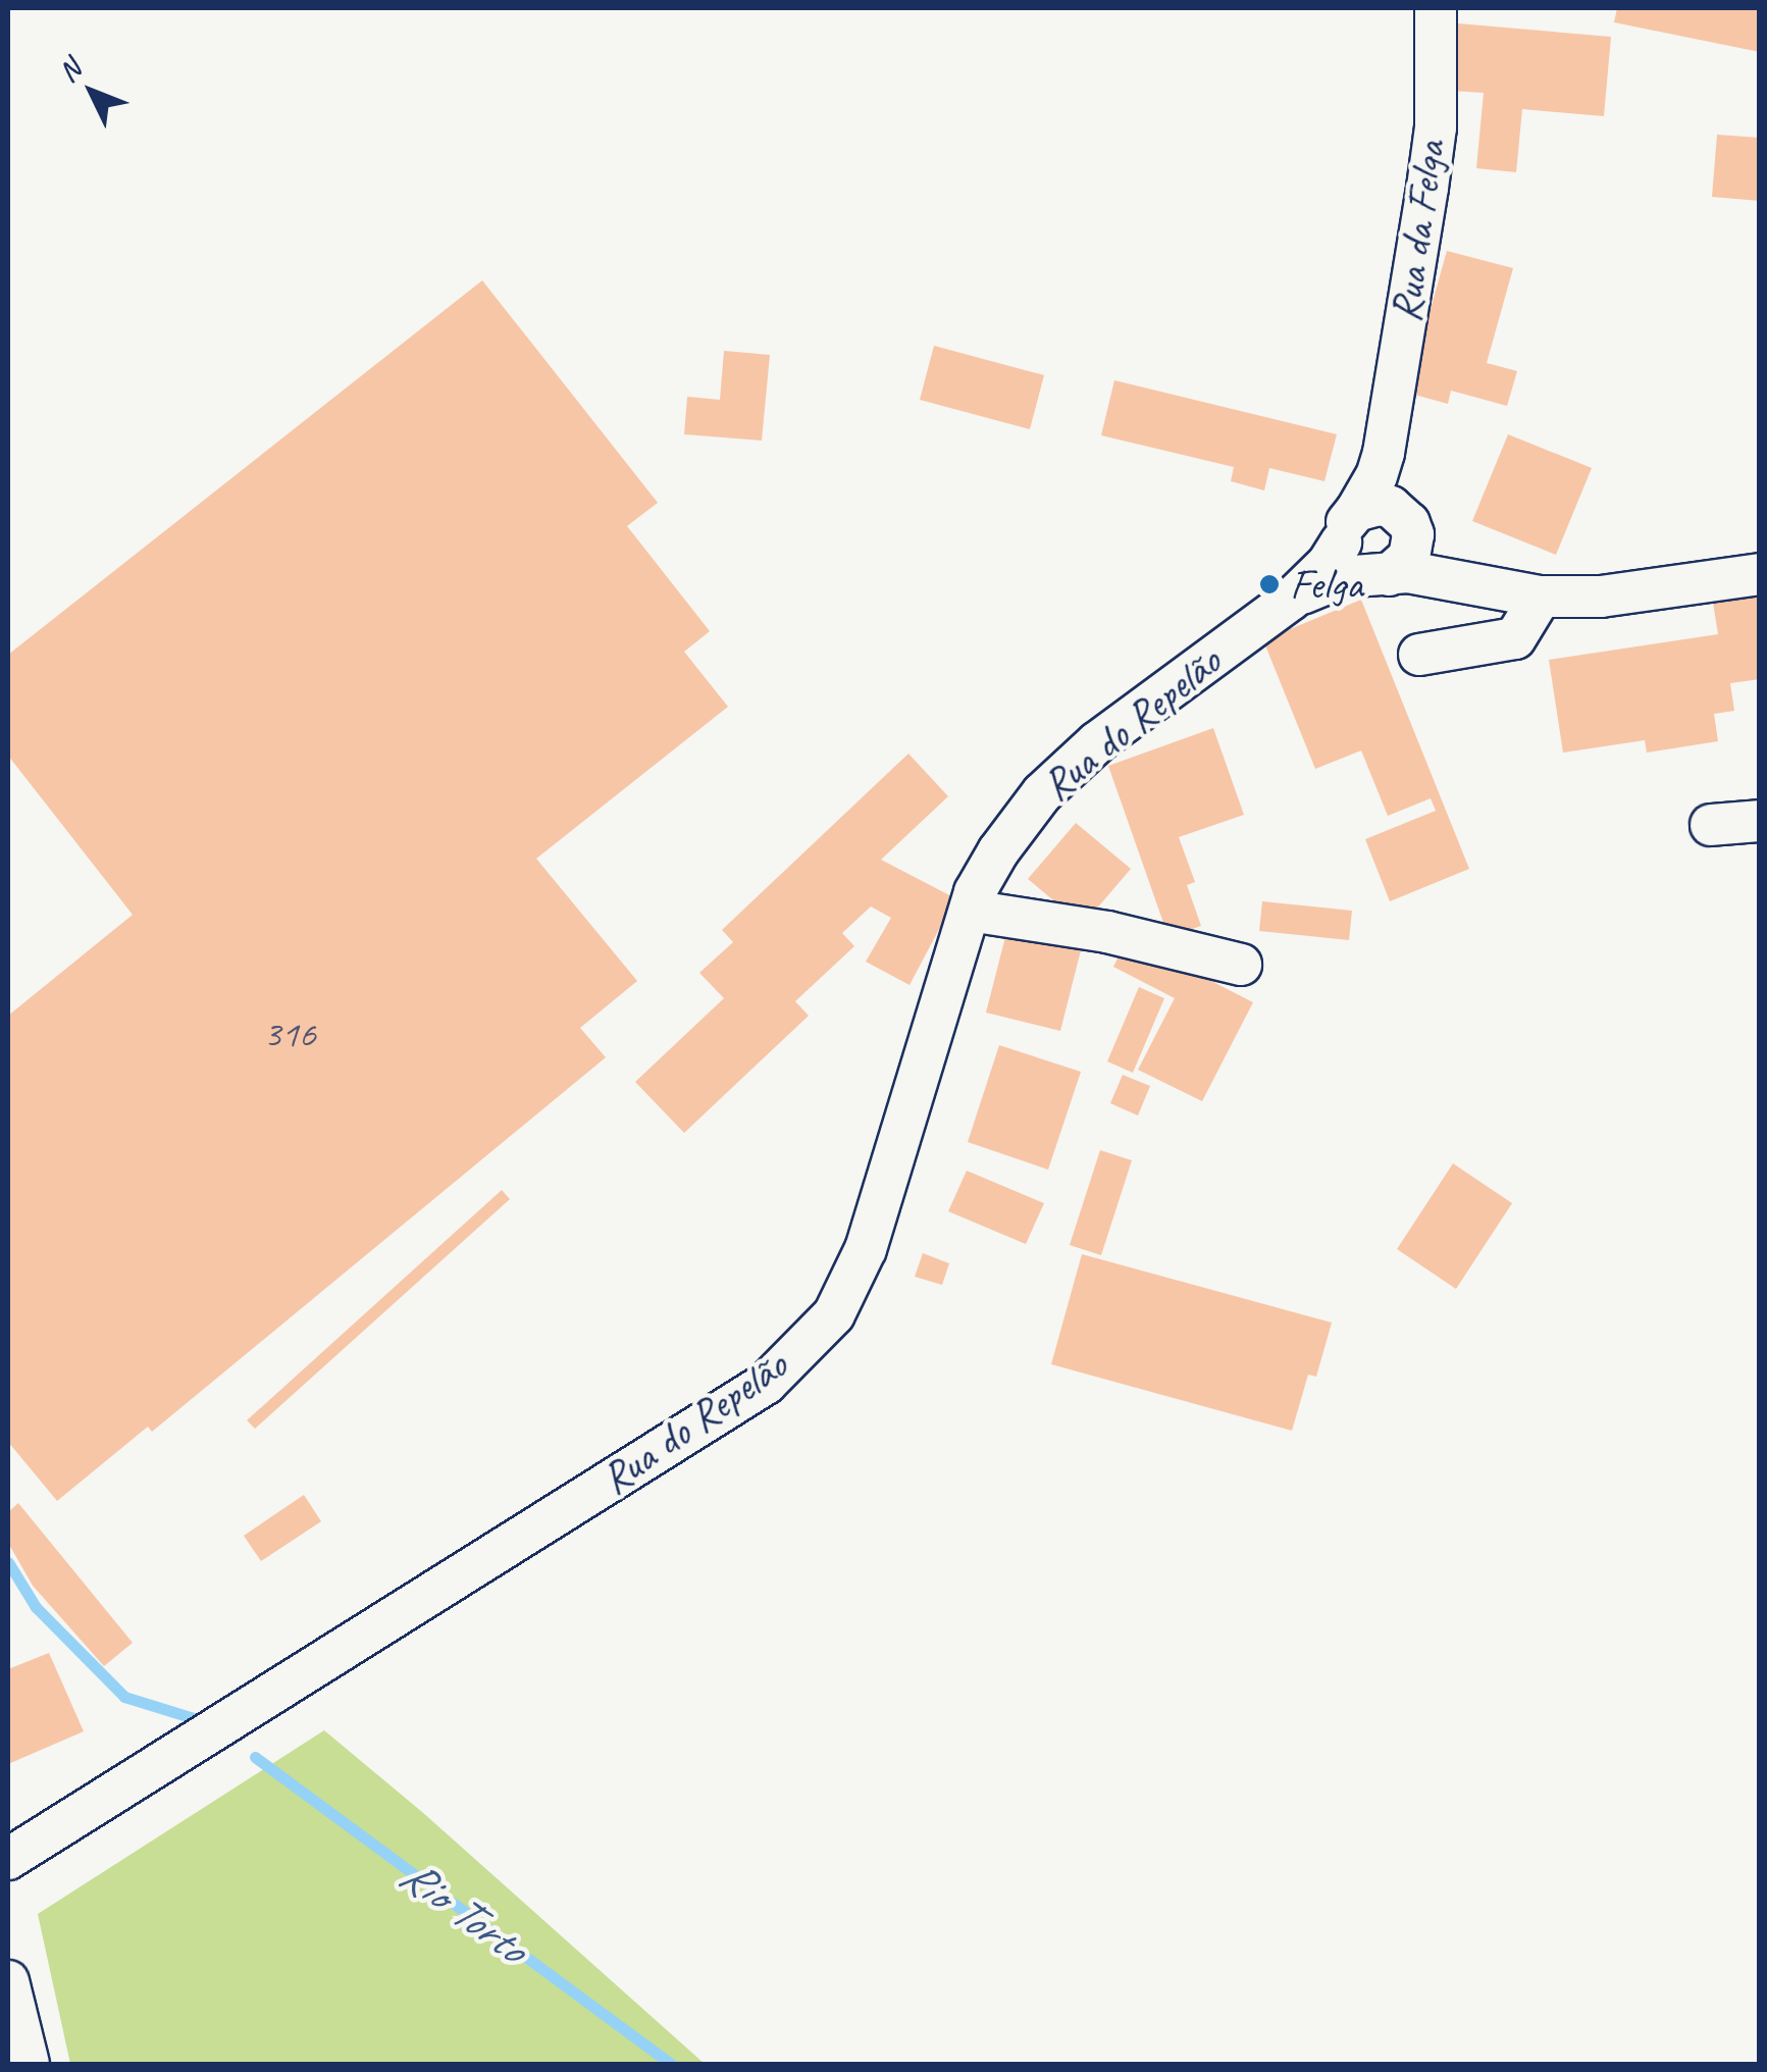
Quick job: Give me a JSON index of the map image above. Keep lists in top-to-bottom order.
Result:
{
  "streets": {
    "street": ["Rua da Felga", "Rua do Repelão"]
  },
  "crossings": [
    ["Rua da Felga", "Rua do Repelão"]
  ],
  "water": ["Rio Torto"],
  "places": ["Felga"],
  "house_numbers": ["316"],
  "north": "top left"
}
